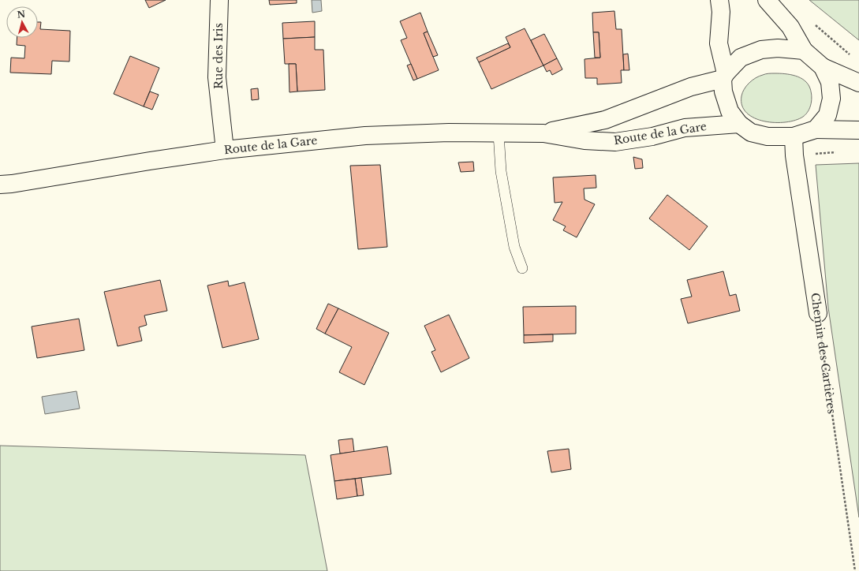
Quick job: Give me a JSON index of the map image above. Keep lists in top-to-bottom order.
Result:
{
  "streets": {
    "street": ["Rue des Iris", "Route de la Gare", "Chemin des Cartières"]
  },
  "crossings": [
    ["Rue des Iris", "Route de la Gare"],
    ["Route de la Gare", "Chemin des Cartières"]
  ],
  "north": "top"
}
